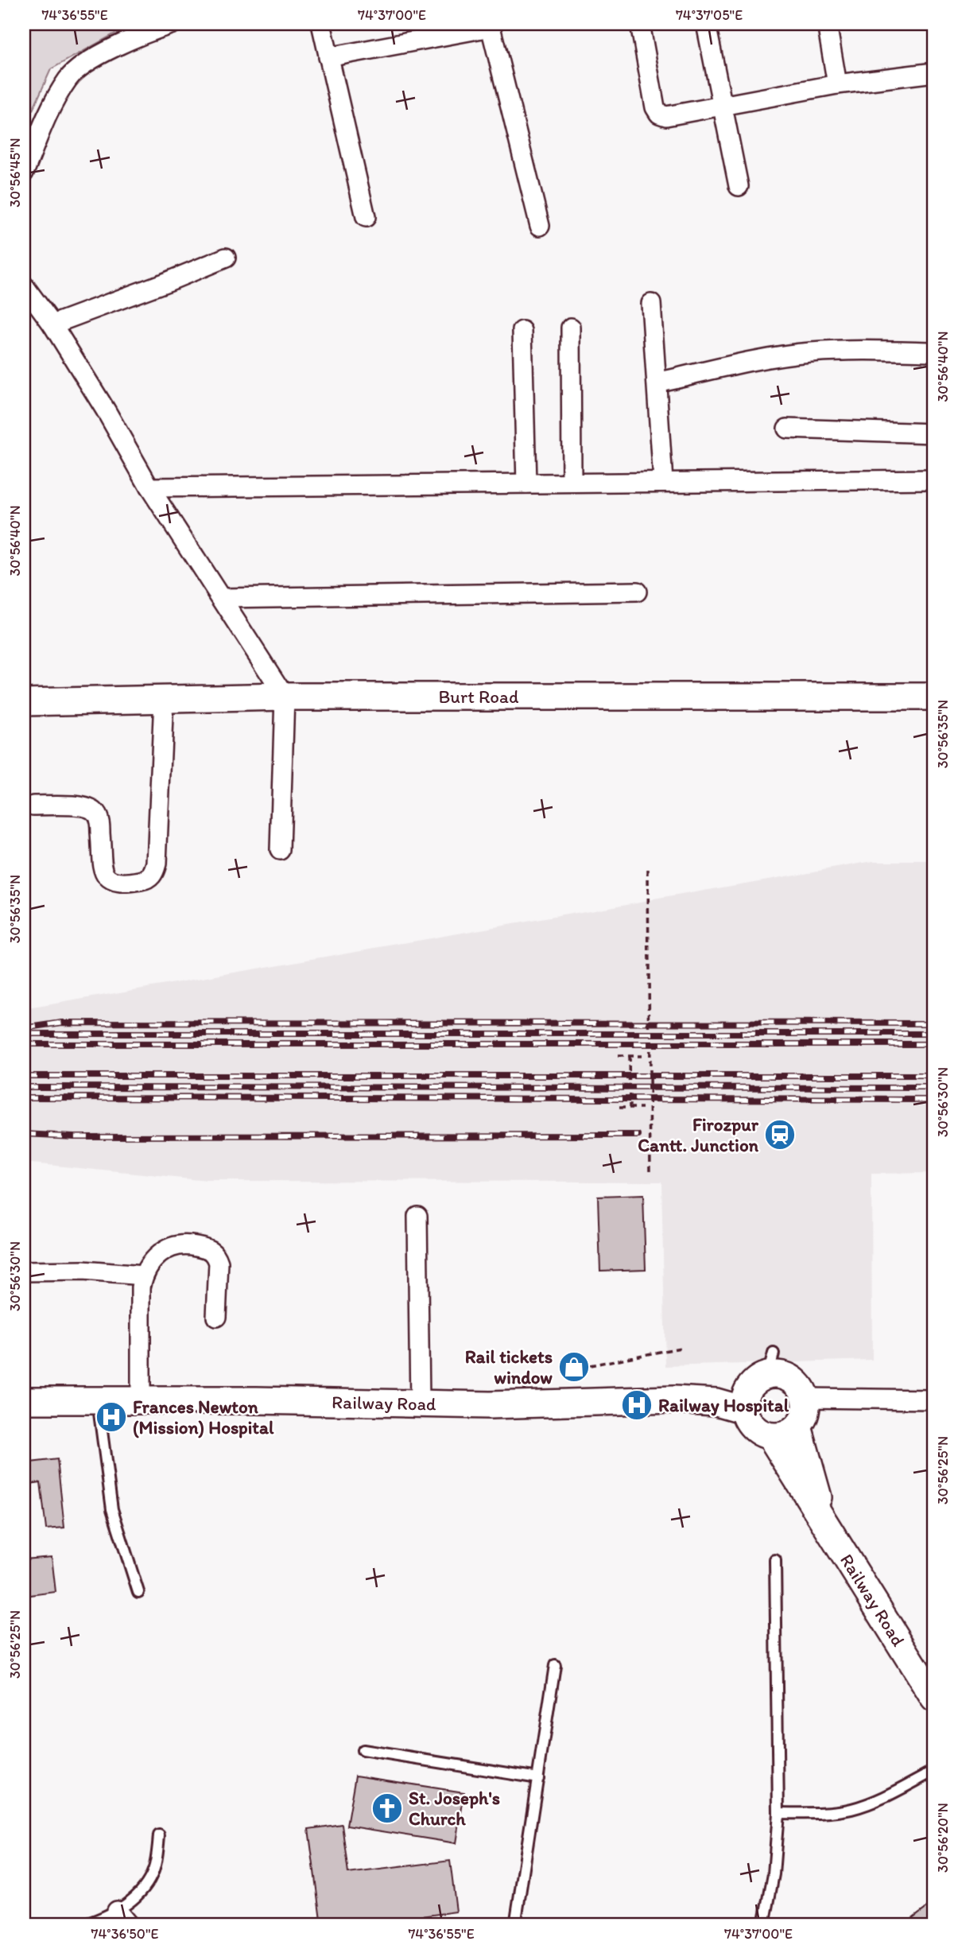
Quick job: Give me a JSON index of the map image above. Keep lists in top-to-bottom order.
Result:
{
  "streets": {
    "street": ["Burt Road", "Railway Road"]
  },
  "places": {
    "station": ["Firozpur Cantt. Junction"],
    "shop": ["Rail tickets window"],
    "hospital": ["Railway Hospital", "Frances Newton (Mission) Hospital"],
    "church": ["St. Joseph's Church"]
  },
  "coordinates": [
    "74°36'55\"E",
    "74°37'00\"E",
    "74°37'05\"E",
    "30°56'45\"N",
    "30°56'40\"N",
    "30°56'35\"N",
    "30°56'30\"N",
    "30°56'25\"N",
    "30°56'20\"N",
    "74°36'50\"E"
  ]
}
